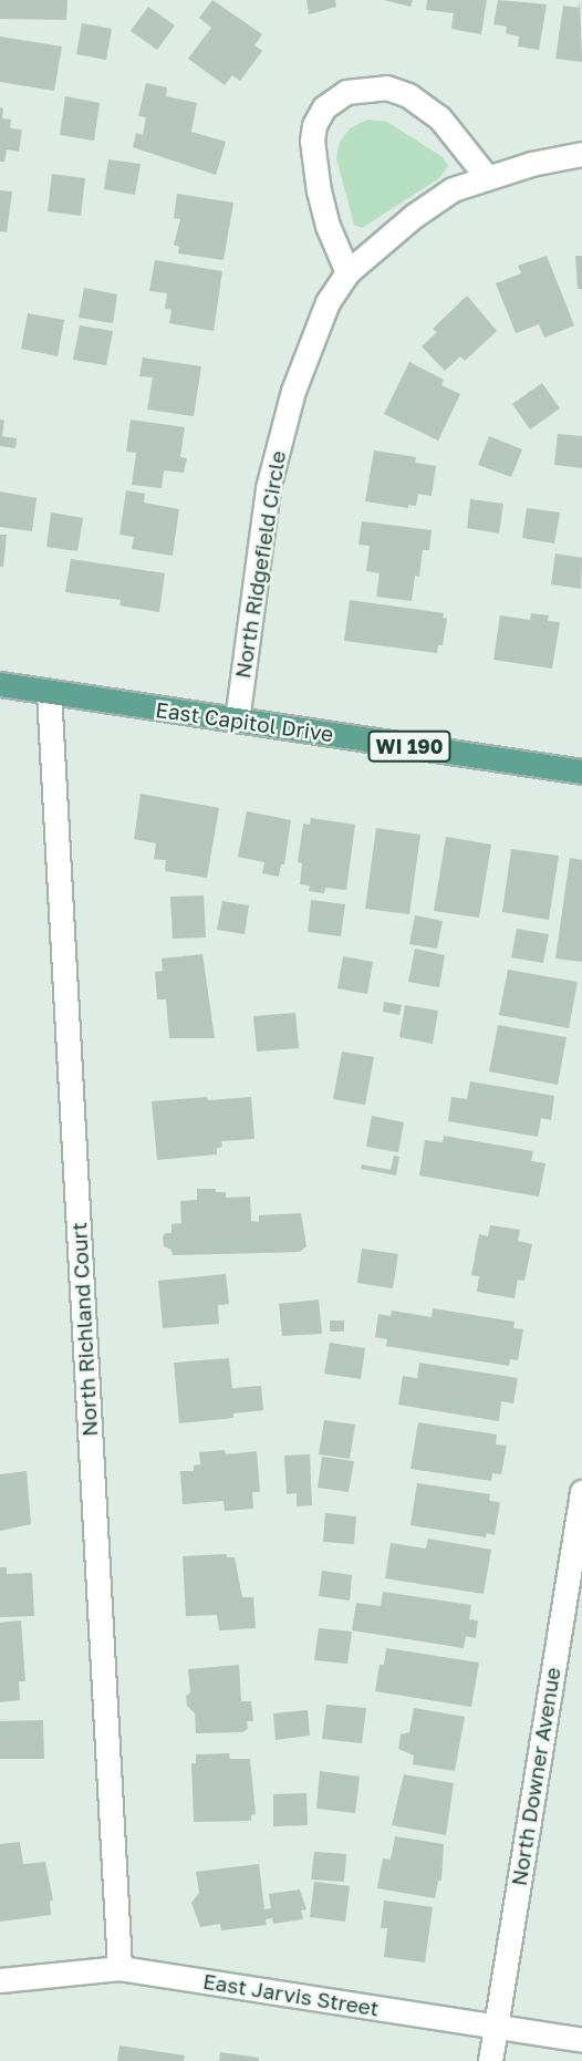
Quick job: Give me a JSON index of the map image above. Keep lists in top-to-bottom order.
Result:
{
  "streets": {
    "main road": ["East Capitol Drive", "WI 190"],
    "street": [
      "North Ridgefield Circle",
      "North Richland Court",
      "North Downer Avenue",
      "East Jarvis Street"
    ]
  },
  "crossings": [
    ["North Ridgefield Circle", "East Capitol Drive"],
    ["East Capitol Drive", "North Richland Court"],
    ["North Richland Court", "East Jarvis Street"],
    ["North Downer Avenue", "East Jarvis Street"]
  ]
}
